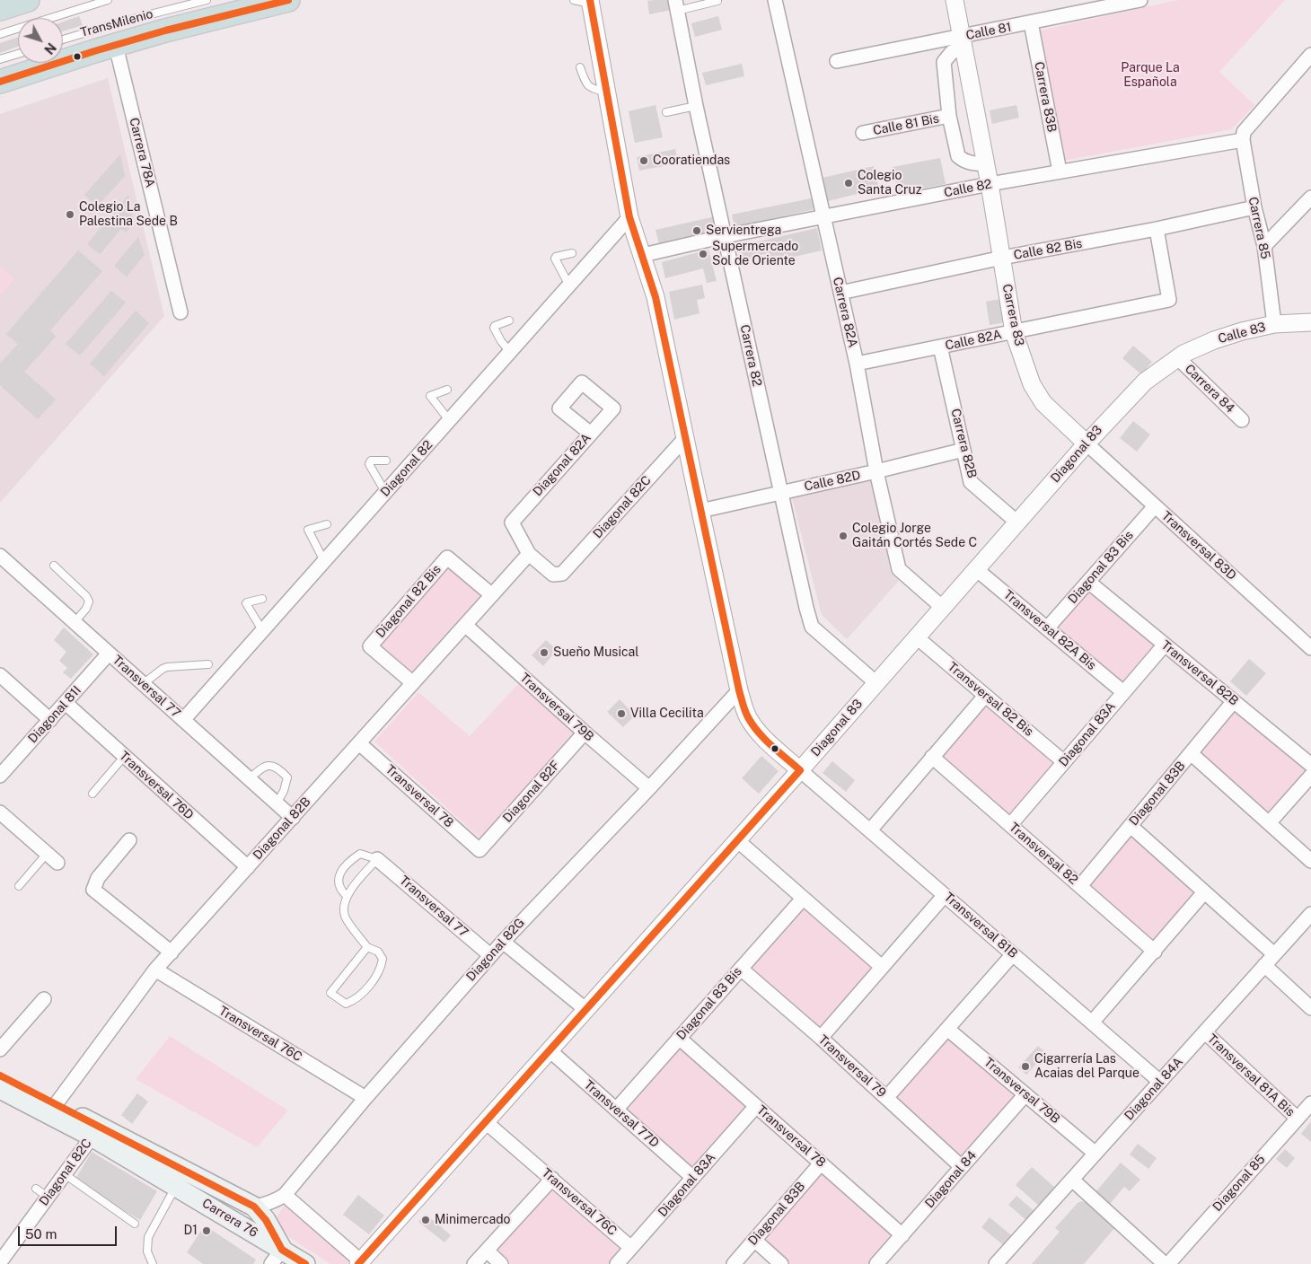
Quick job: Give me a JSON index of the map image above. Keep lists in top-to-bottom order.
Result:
{
  "streets": {
    "main road": ["Carrera 76"],
    "street": [
      "Calle 81",
      "Carrera 83B",
      "Calle 81 Bis",
      "Carrera 78A",
      "Calle 82",
      "Carrera 85",
      "Calle 82 Bis",
      "Carrera 82A",
      "Carrera 83",
      "Calle 83",
      "Calle 82A",
      "Carrera 82",
      "Carrera 84",
      "Carrera 82B",
      "Diagonal 83",
      "Diagonal 82A",
      "Diagonal 82",
      "Calle 82D",
      "Diagonal 82C",
      "Transversal 83D",
      "Diagonal 83 Bis",
      "Diagonal 82 Bis",
      "Transversal 82A Bis",
      "Transversal 82B",
      "Transversal 77",
      "Transversal 82 Bis",
      "Transversal 79B",
      "Diagonal 81I",
      "Diagonal 83A",
      "Transversal 76D",
      "Diagonal 82F",
      "Diagonal 83B",
      "Transversal 78",
      "Diagonal 82B",
      "Transversal 82",
      "Transversal 81B",
      "Diagonal 82G",
      "Transversal 76C",
      "Transversal 79",
      "Transversal 81A Bis",
      "Diagonal 84A",
      "Transversal 77D",
      "Diagonal 84",
      "Diagonal 85"
    ],
    "lane": ["TransMilenio"]
  },
  "crossings": [
    ["Calle 81", "Carrera 83B"],
    ["Calle 81", "Carrera 83"],
    ["Carrera 83B", "Calle 82"],
    ["Calle 82", "Carrera 85"],
    ["Calle 82", "Carrera 82A"],
    ["Calle 82", "Carrera 83"],
    ["Calle 82", "Carrera 82"],
    ["Carrera 85", "Calle 82 Bis"],
    ["Carrera 85", "Calle 83"],
    ["Calle 82 Bis", "Carrera 82A"],
    ["Calle 82 Bis", "Carrera 83"],
    ["Calle 82 Bis", "Calle 82A"],
    ["Carrera 82A", "Calle 82A"],
    ["Carrera 82A", "Diagonal 83"],
    ["Carrera 82A", "Calle 82D"],
    ["Carrera 83", "Calle 82A"],
    ["Carrera 83", "Diagonal 83"],
    ["Carrera 83", "Transversal 83D"],
    ["Calle 83", "Carrera 84"],
    ["Calle 83", "Diagonal 83"],
    ["Calle 82A", "Carrera 82B"],
    ["Carrera 82", "Diagonal 83"],
    ["Carrera 82", "Calle 82D"],
    ["Carrera 84", "Diagonal 83"],
    ["Carrera 82B", "Diagonal 83"],
    ["Carrera 82B", "Calle 82D"],
    ["Diagonal 83", "Transversal 83D"],
    ["Diagonal 83", "Transversal 82A Bis"],
    ["Diagonal 83", "Transversal 82 Bis"],
    ["Diagonal 83", "Transversal 81B"],
    ["Diagonal 83", "Transversal 76C"],
    ["Diagonal 83", "Transversal 77D"],
    ["Diagonal 82A", "Diagonal 82C"],
    ["Diagonal 82A", "Diagonal 82B"],
    ["Diagonal 82", "Transversal 77"],
    ["Diagonal 82C", "Diagonal 82B"],
    ["Diagonal 82C", "Carrera 76"],
    ["Transversal 83D", "Diagonal 83 Bis"],
    ["Diagonal 83 Bis", "Transversal 82A Bis"],
    ["Diagonal 83 Bis", "Transversal 82B"],
    ["Diagonal 83 Bis", "Transversal 78"],
    ["Diagonal 83 Bis", "Transversal 79"],
    ["Diagonal 83 Bis", "Transversal 77D"],
    ["Diagonal 82 Bis", "Diagonal 82B"],
    ["Transversal 82A Bis", "Diagonal 83A"],
    ["Transversal 82B", "Diagonal 83A"],
    ["Transversal 82B", "Diagonal 83B"],
    ["Transversal 77", "Diagonal 81I"],
    ["Transversal 77", "Diagonal 82B"],
    ["Transversal 77", "Diagonal 82G"],
    ["Transversal 82 Bis", "Diagonal 83A"],
    ["Transversal 79B", "Diagonal 82F"],
    ["Transversal 79B", "Diagonal 82B"],
    ["Transversal 79B", "Diagonal 82G"],
    ["Transversal 79B", "Diagonal 84A"],
    ["Transversal 79B", "Diagonal 84"],
    ["Diagonal 81I", "Transversal 76D"],
    ["Diagonal 83A", "Transversal 78"],
    ["Diagonal 83A", "Transversal 82"],
    ["Diagonal 83A", "Transversal 76C"],
    ["Diagonal 83A", "Transversal 77D"],
    ["Transversal 76D", "Diagonal 82B"],
    ["Diagonal 82F", "Transversal 78"],
    ["Diagonal 83B", "Transversal 78"],
    ["Diagonal 83B", "Transversal 82"],
    ["Transversal 78", "Diagonal 82B"],
    ["Transversal 78", "Diagonal 84"],
    ["Diagonal 82B", "Transversal 76C"],
    ["Diagonal 82B", "Carrera 76"],
    ["Transversal 81B", "Diagonal 84A"],
    ["Diagonal 82G", "Transversal 76C"],
    ["Diagonal 82G", "Carrera 76"],
    ["Transversal 79", "Diagonal 84"],
    ["Transversal 81A Bis", "Diagonal 84A"],
    ["Transversal 81A Bis", "Diagonal 85"]
  ],
  "parks": ["Parque La Española"],
  "places": [
    "Cooratiendas",
    "Colegio Santa Cruz",
    "Colegio La Palestina Sede B",
    "Servientrega",
    "Supermercado Sol de Oriente",
    "Colegio Jorge Gaitán Cortés Sede C",
    "Sueño Musical",
    "Villa Cecilita",
    "Cigarrería Las Acaias del Parque",
    "Minimercado",
    "D1"
  ],
  "scale_bar": "50 m",
  "north": "bottom right"
}
